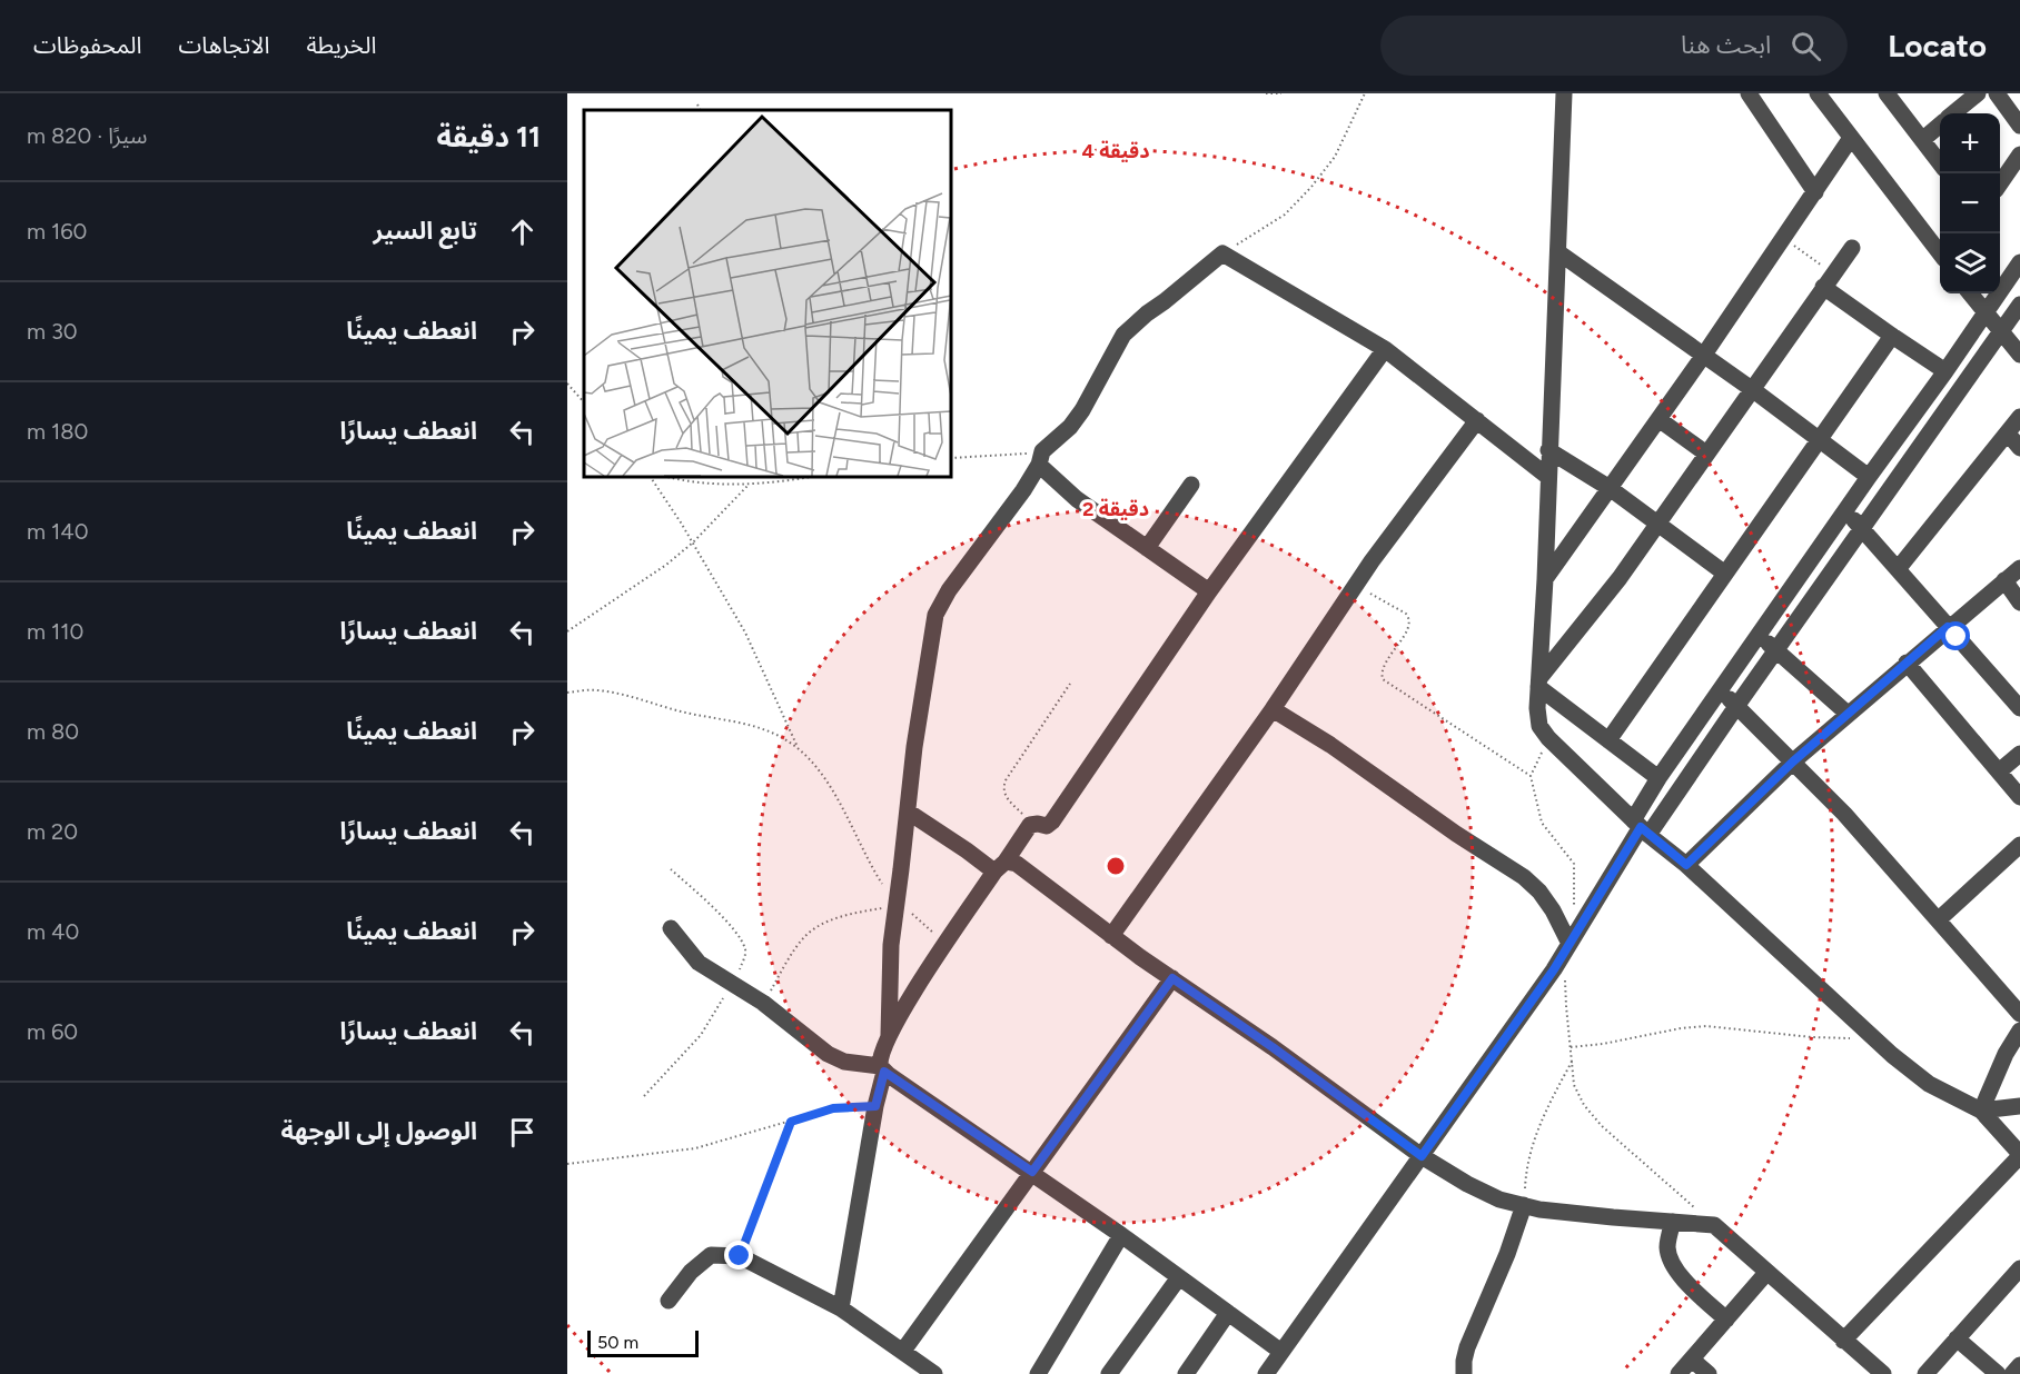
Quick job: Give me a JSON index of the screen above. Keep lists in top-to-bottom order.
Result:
{
  "scale_bar": "50 m",
  "page": {
    "header": "Locato",
    "search": "ابحث هنا",
    "nav": ["الخريطة", "الاتجاهات", "المحفوظات"],
    "heading": ["11 دقيقة", "سيرًا · 820 m"],
    "map_buttons": ["+", "−"],
    "list": [
      ["تابع السير", "160 m"],
      ["انعطف يمينًا", "30 m"],
      ["انعطف يسارًا", "180 m"],
      ["انعطف يمينًا", "140 m"],
      ["انعطف يسارًا", "110 m"],
      ["انعطف يمينًا", "80 m"],
      ["انعطف يسارًا", "20 m"],
      ["انعطف يمينًا", "40 m"],
      ["انعطف يسارًا", "60 m"],
      "الوصول إلى الوجهة"
    ],
    "scale": "50 m"
  },
  "rings": ["4 دقيقة", "2 دقيقة"]
}
